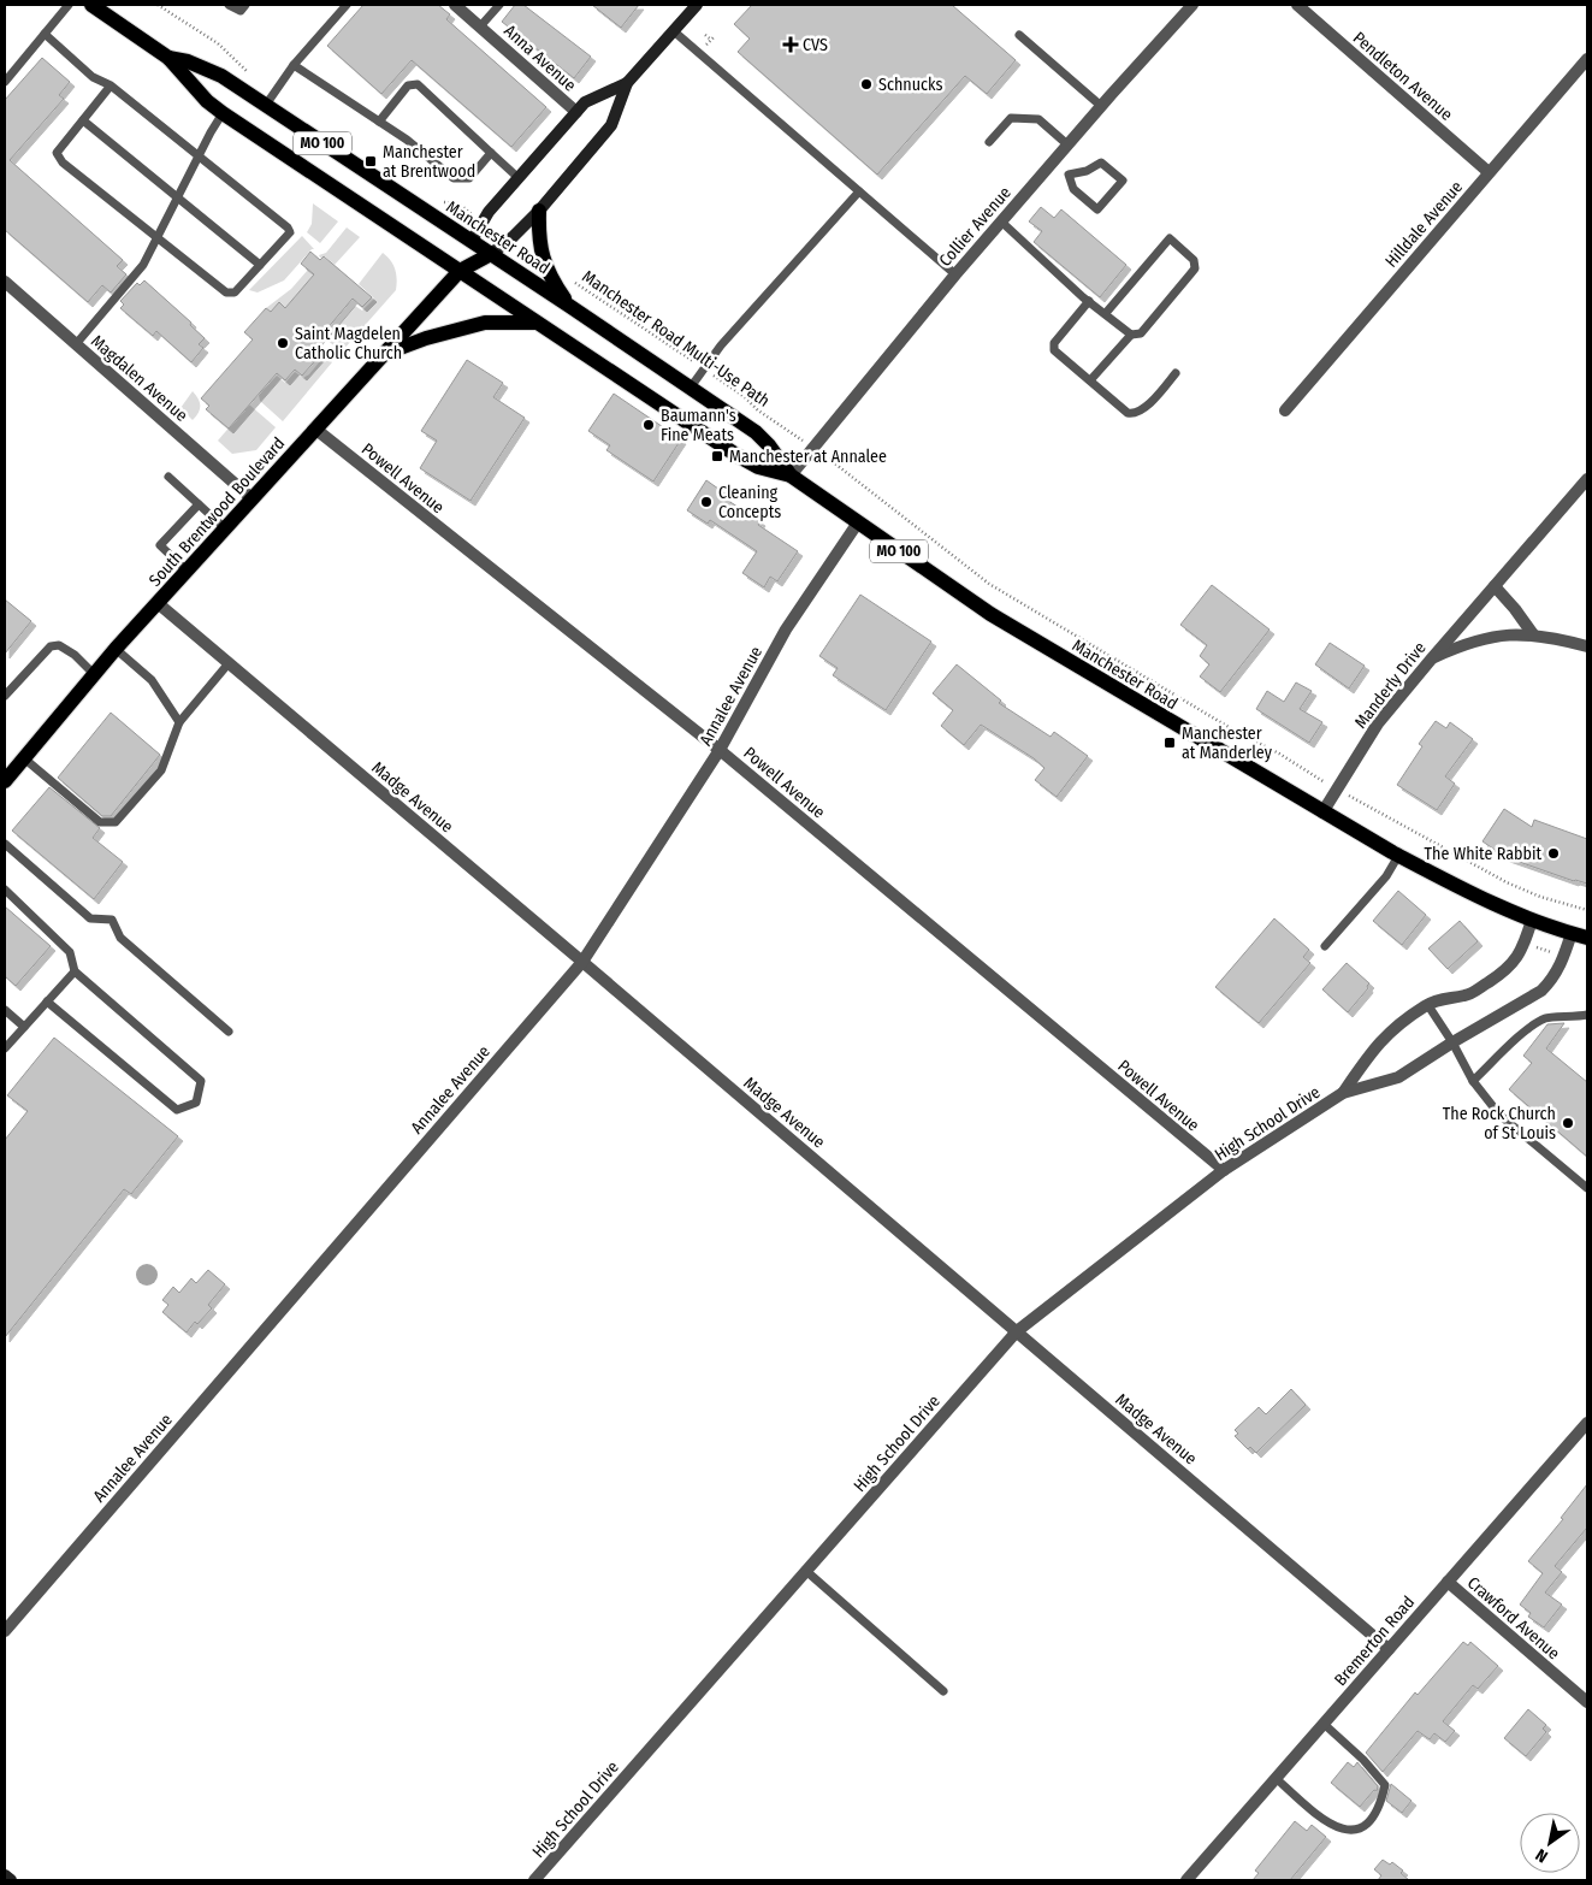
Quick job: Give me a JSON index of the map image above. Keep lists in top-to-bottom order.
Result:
{
  "streets": {
    "main road": ["MO 100", "Manchester Road", "South Brentwood Boulevard"],
    "street": [
      "Anna Avenue",
      "Pendleton Avenue",
      "Hilldale Avenue",
      "Collier Avenue",
      "Magdalen Avenue",
      "Powell Avenue",
      "Manderly Drive",
      "Annalee Avenue",
      "Madge Avenue",
      "High School Drive",
      "Crawford Avenue",
      "Bremerton Road"
    ],
    "path": ["Manchester Road Multi-Use Path"]
  },
  "crossings": [
    ["Anna Avenue", "South Brentwood Boulevard"],
    ["Pendleton Avenue", "Hilldale Avenue"],
    ["Collier Avenue", "Manchester Road"],
    ["Manchester Road", "South Brentwood Boulevard"],
    ["Manchester Road", "Manderly Drive"],
    ["Manchester Road", "Annalee Avenue"],
    ["Manchester Road", "High School Drive"],
    ["Magdalen Avenue", "South Brentwood Boulevard"],
    ["Powell Avenue", "South Brentwood Boulevard"],
    ["Powell Avenue", "Annalee Avenue"],
    ["Powell Avenue", "High School Drive"],
    ["South Brentwood Boulevard", "Madge Avenue"],
    ["Annalee Avenue", "Madge Avenue"],
    ["Madge Avenue", "High School Drive"],
    ["Madge Avenue", "Bremerton Road"],
    ["Crawford Avenue", "Bremerton Road"]
  ],
  "places": {
    "health": ["CVS"],
    "other": [
      "Schnucks",
      "Saint Magdelen Catholic Church",
      "Baumann's Fine Meats",
      "Cleaning Concepts",
      "The White Rabbit",
      "The Rock Church of St Louis"
    ],
    "transit": ["Manchester at Brentwood", "Manchester at Annalee", "Manchester at Manderley"]
  },
  "north": "bottom left"
}
